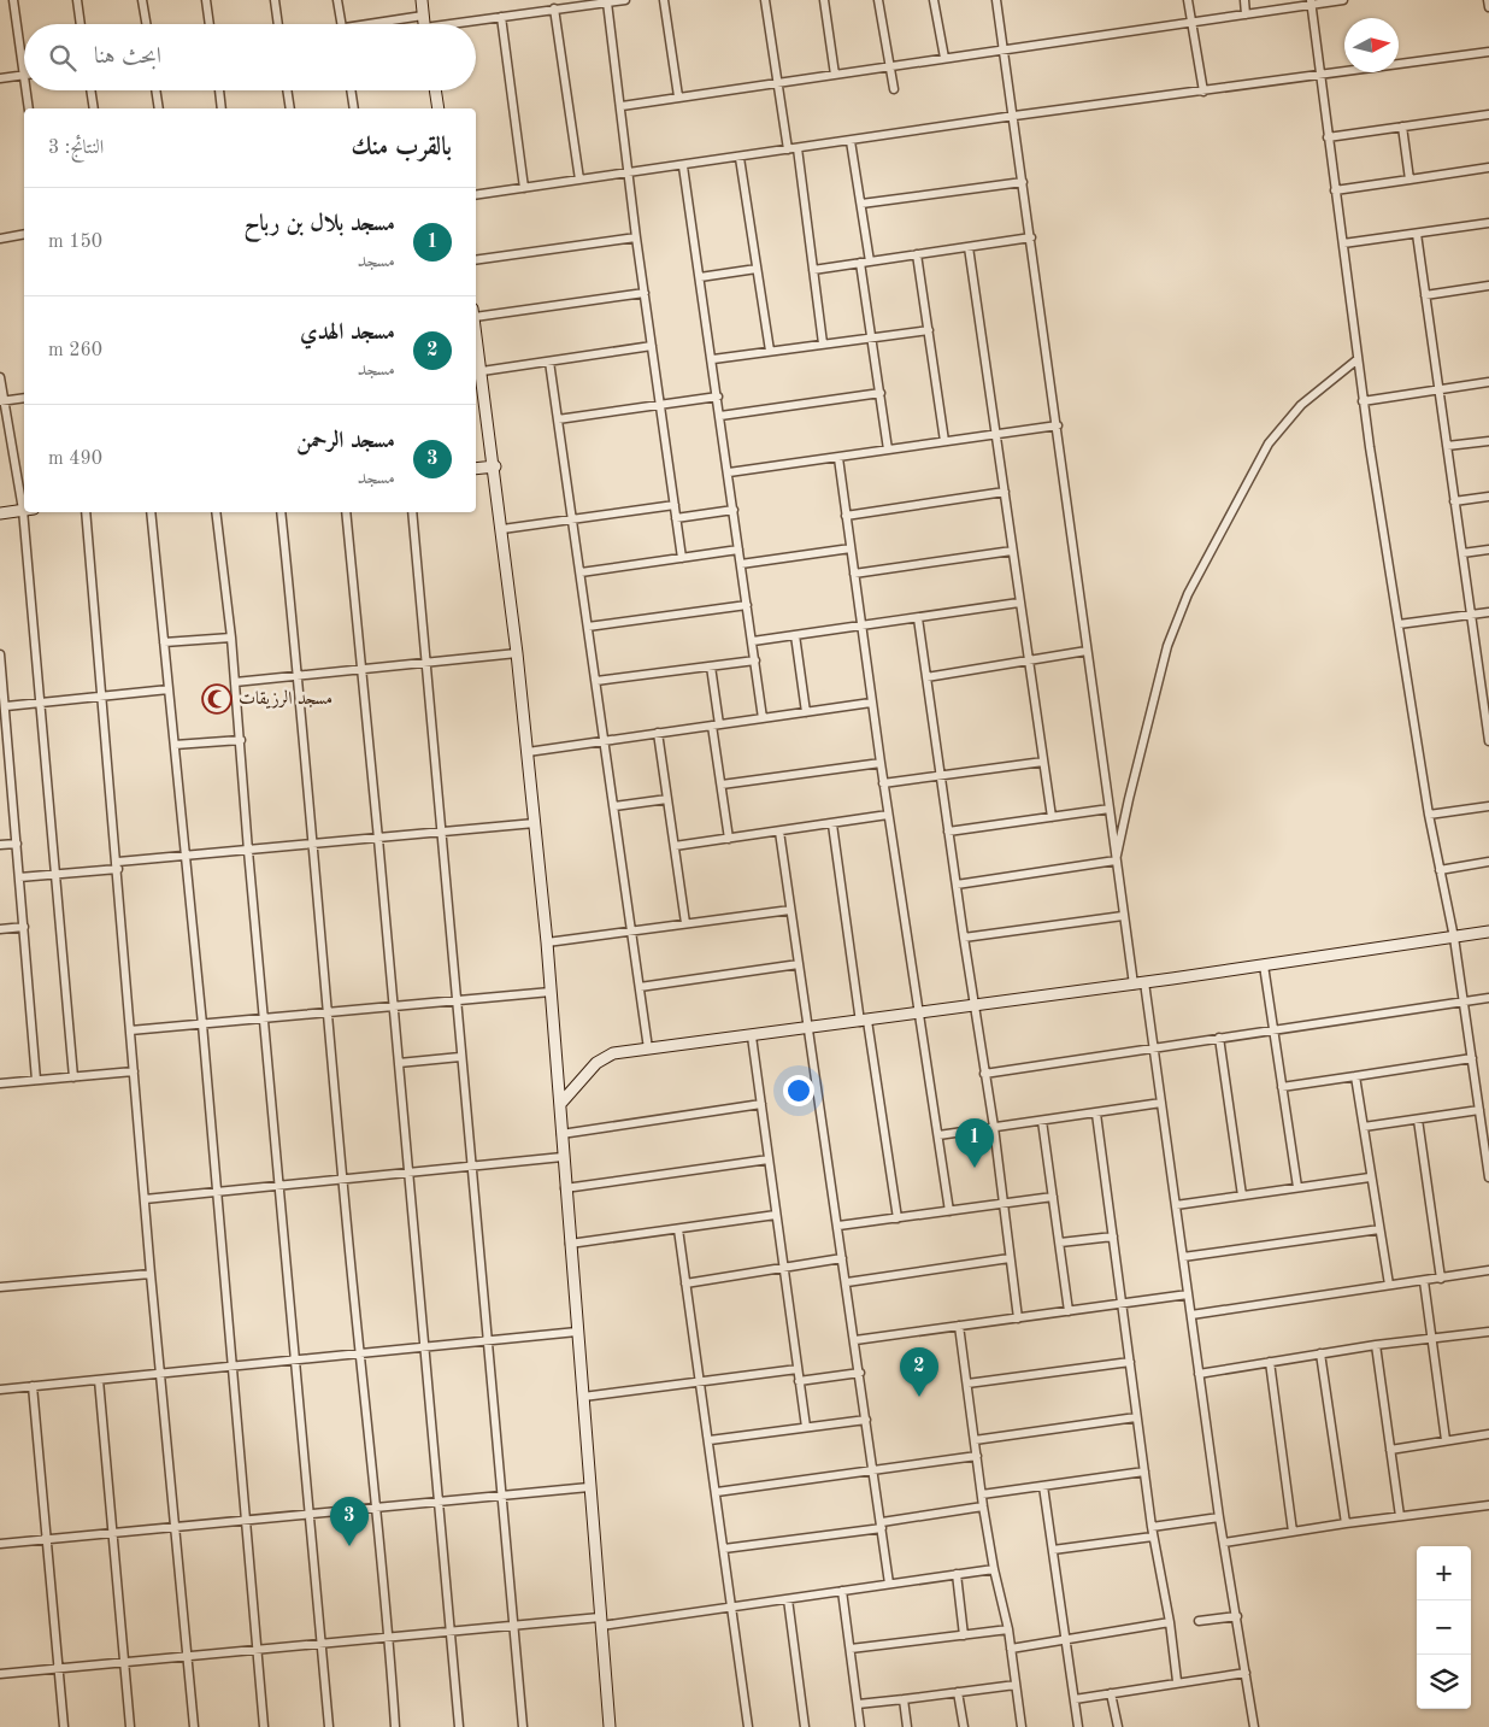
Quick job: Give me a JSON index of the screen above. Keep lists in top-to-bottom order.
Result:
{
  "places": {
    "mosque": ["مسجد الرزيقات"]
  },
  "north": "right",
  "page": {
    "search": "ابحث هنا",
    "heading": ["بالقرب منك", "النتائج: 3"],
    "list": [
      {
        "mark": "1",
        "name": "مسجد بلال بن رباح",
        "note": "مسجد",
        "value": "150 m"
      },
      {
        "mark": "2",
        "name": "مسجد الهدي",
        "note": "مسجد",
        "value": "260 m"
      },
      {
        "mark": "3",
        "name": "مسجد الرحمن",
        "note": "مسجد",
        "value": "490 m"
      }
    ],
    "pins": ["1", "2", "3"],
    "map_buttons": ["+", "−"]
  }
}
